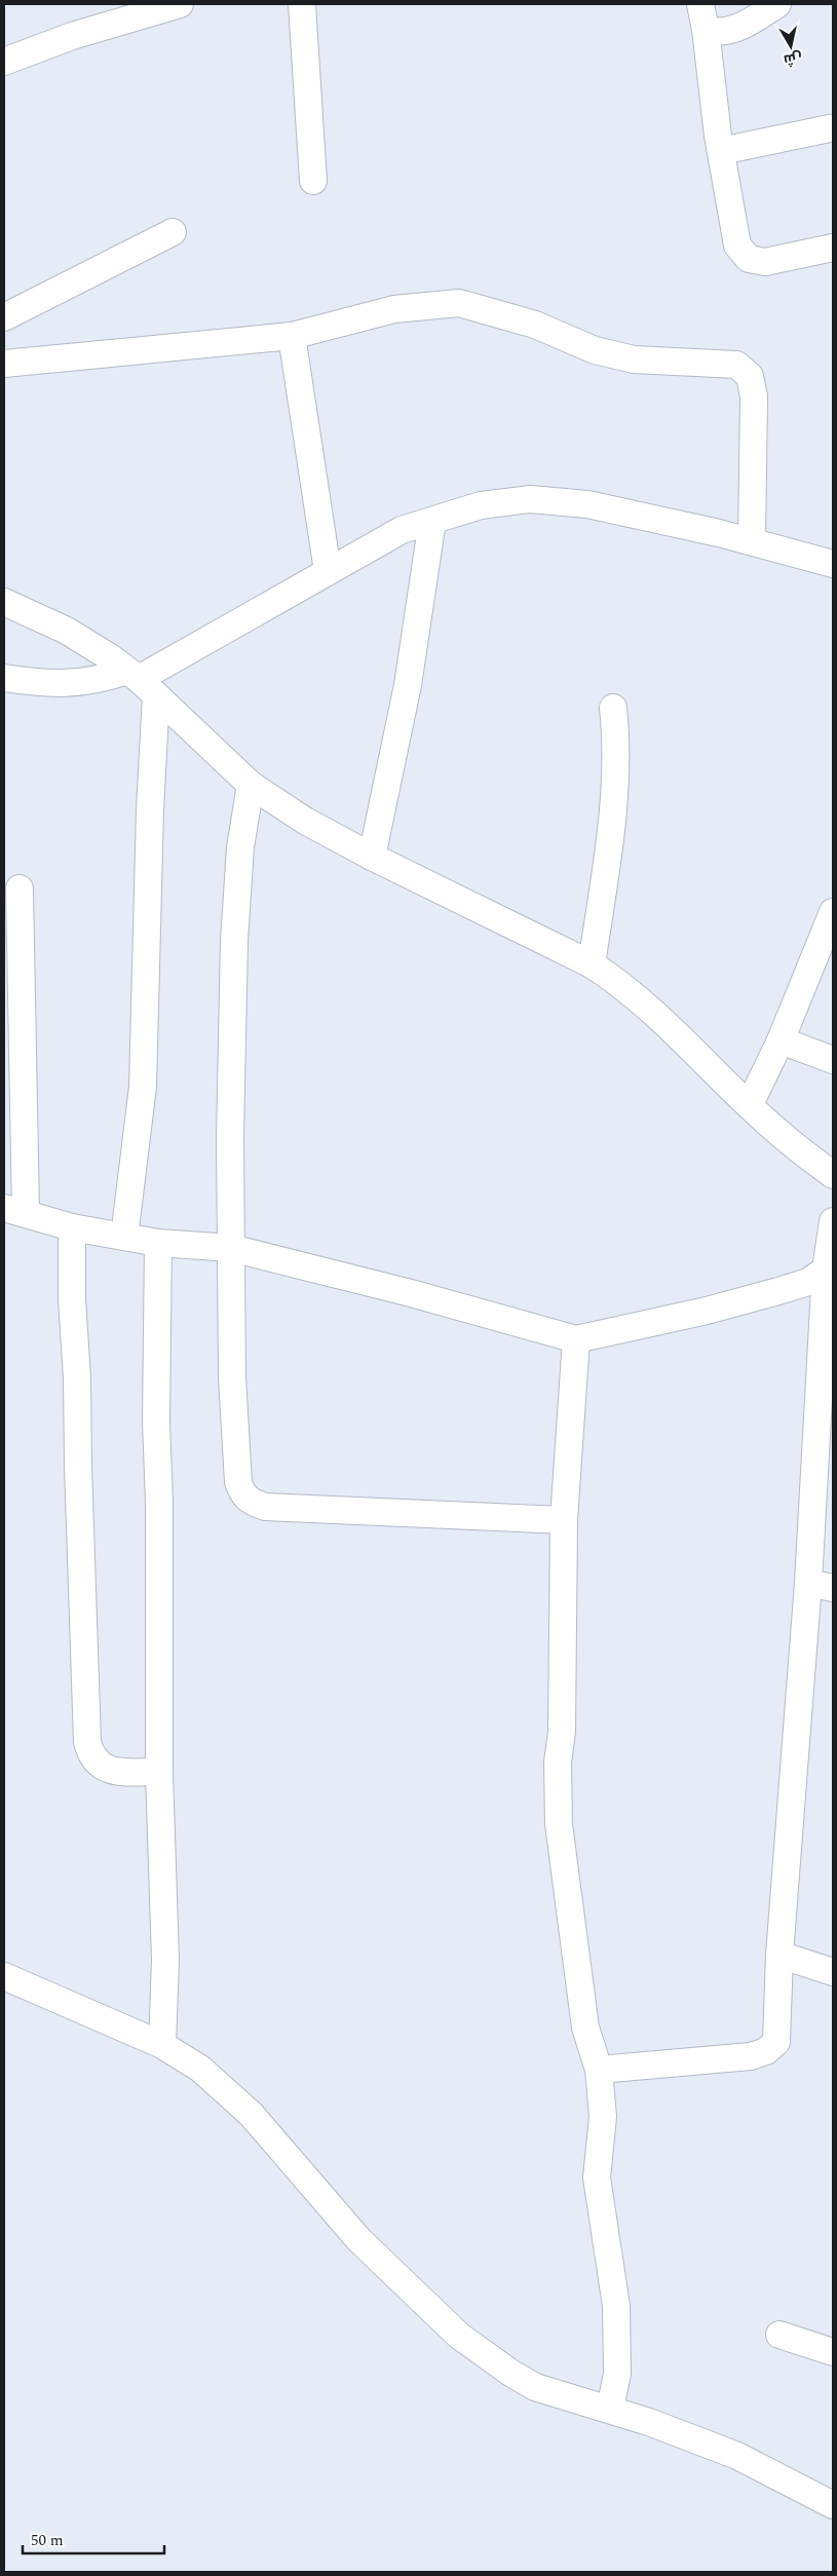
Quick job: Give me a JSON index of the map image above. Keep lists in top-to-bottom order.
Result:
{
  "scale_bar": "50 m",
  "north": "bottom"
}
